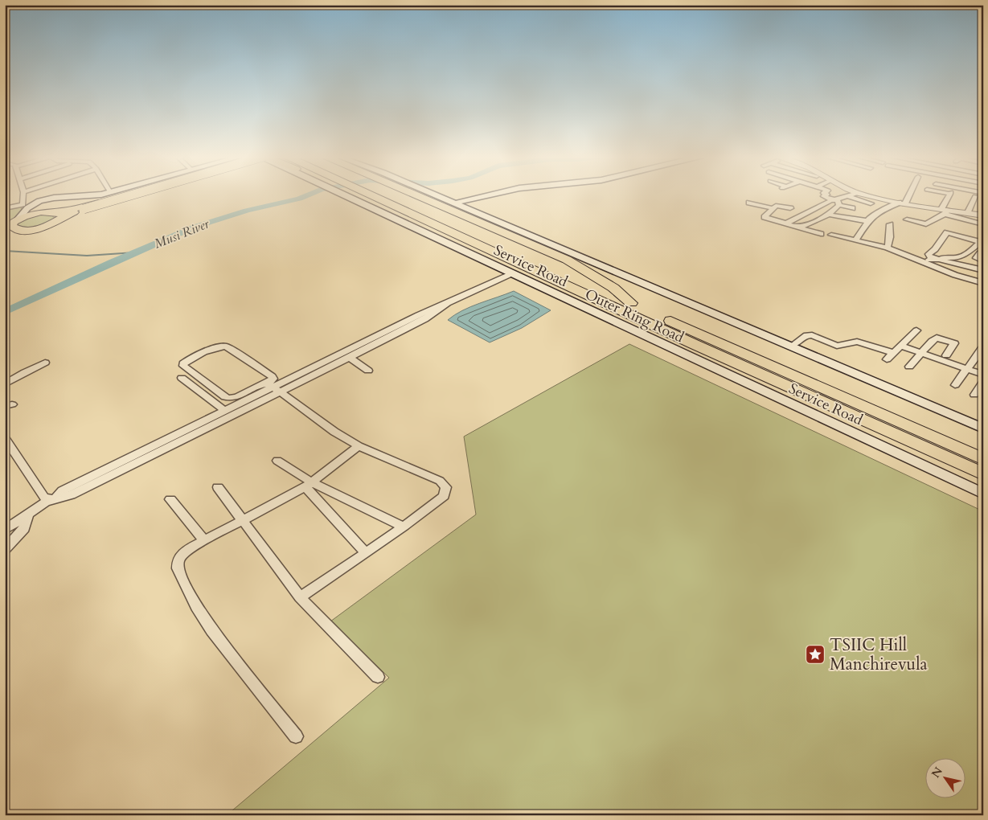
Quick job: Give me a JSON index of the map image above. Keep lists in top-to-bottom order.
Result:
{
  "streets": {
    "highway": ["Outer Ring Road"],
    "main road": ["Service Road"]
  },
  "water": ["Musi River"],
  "places": {
    "place": ["TSIIC Hill Manchirevula"]
  },
  "north": "top left"
}
